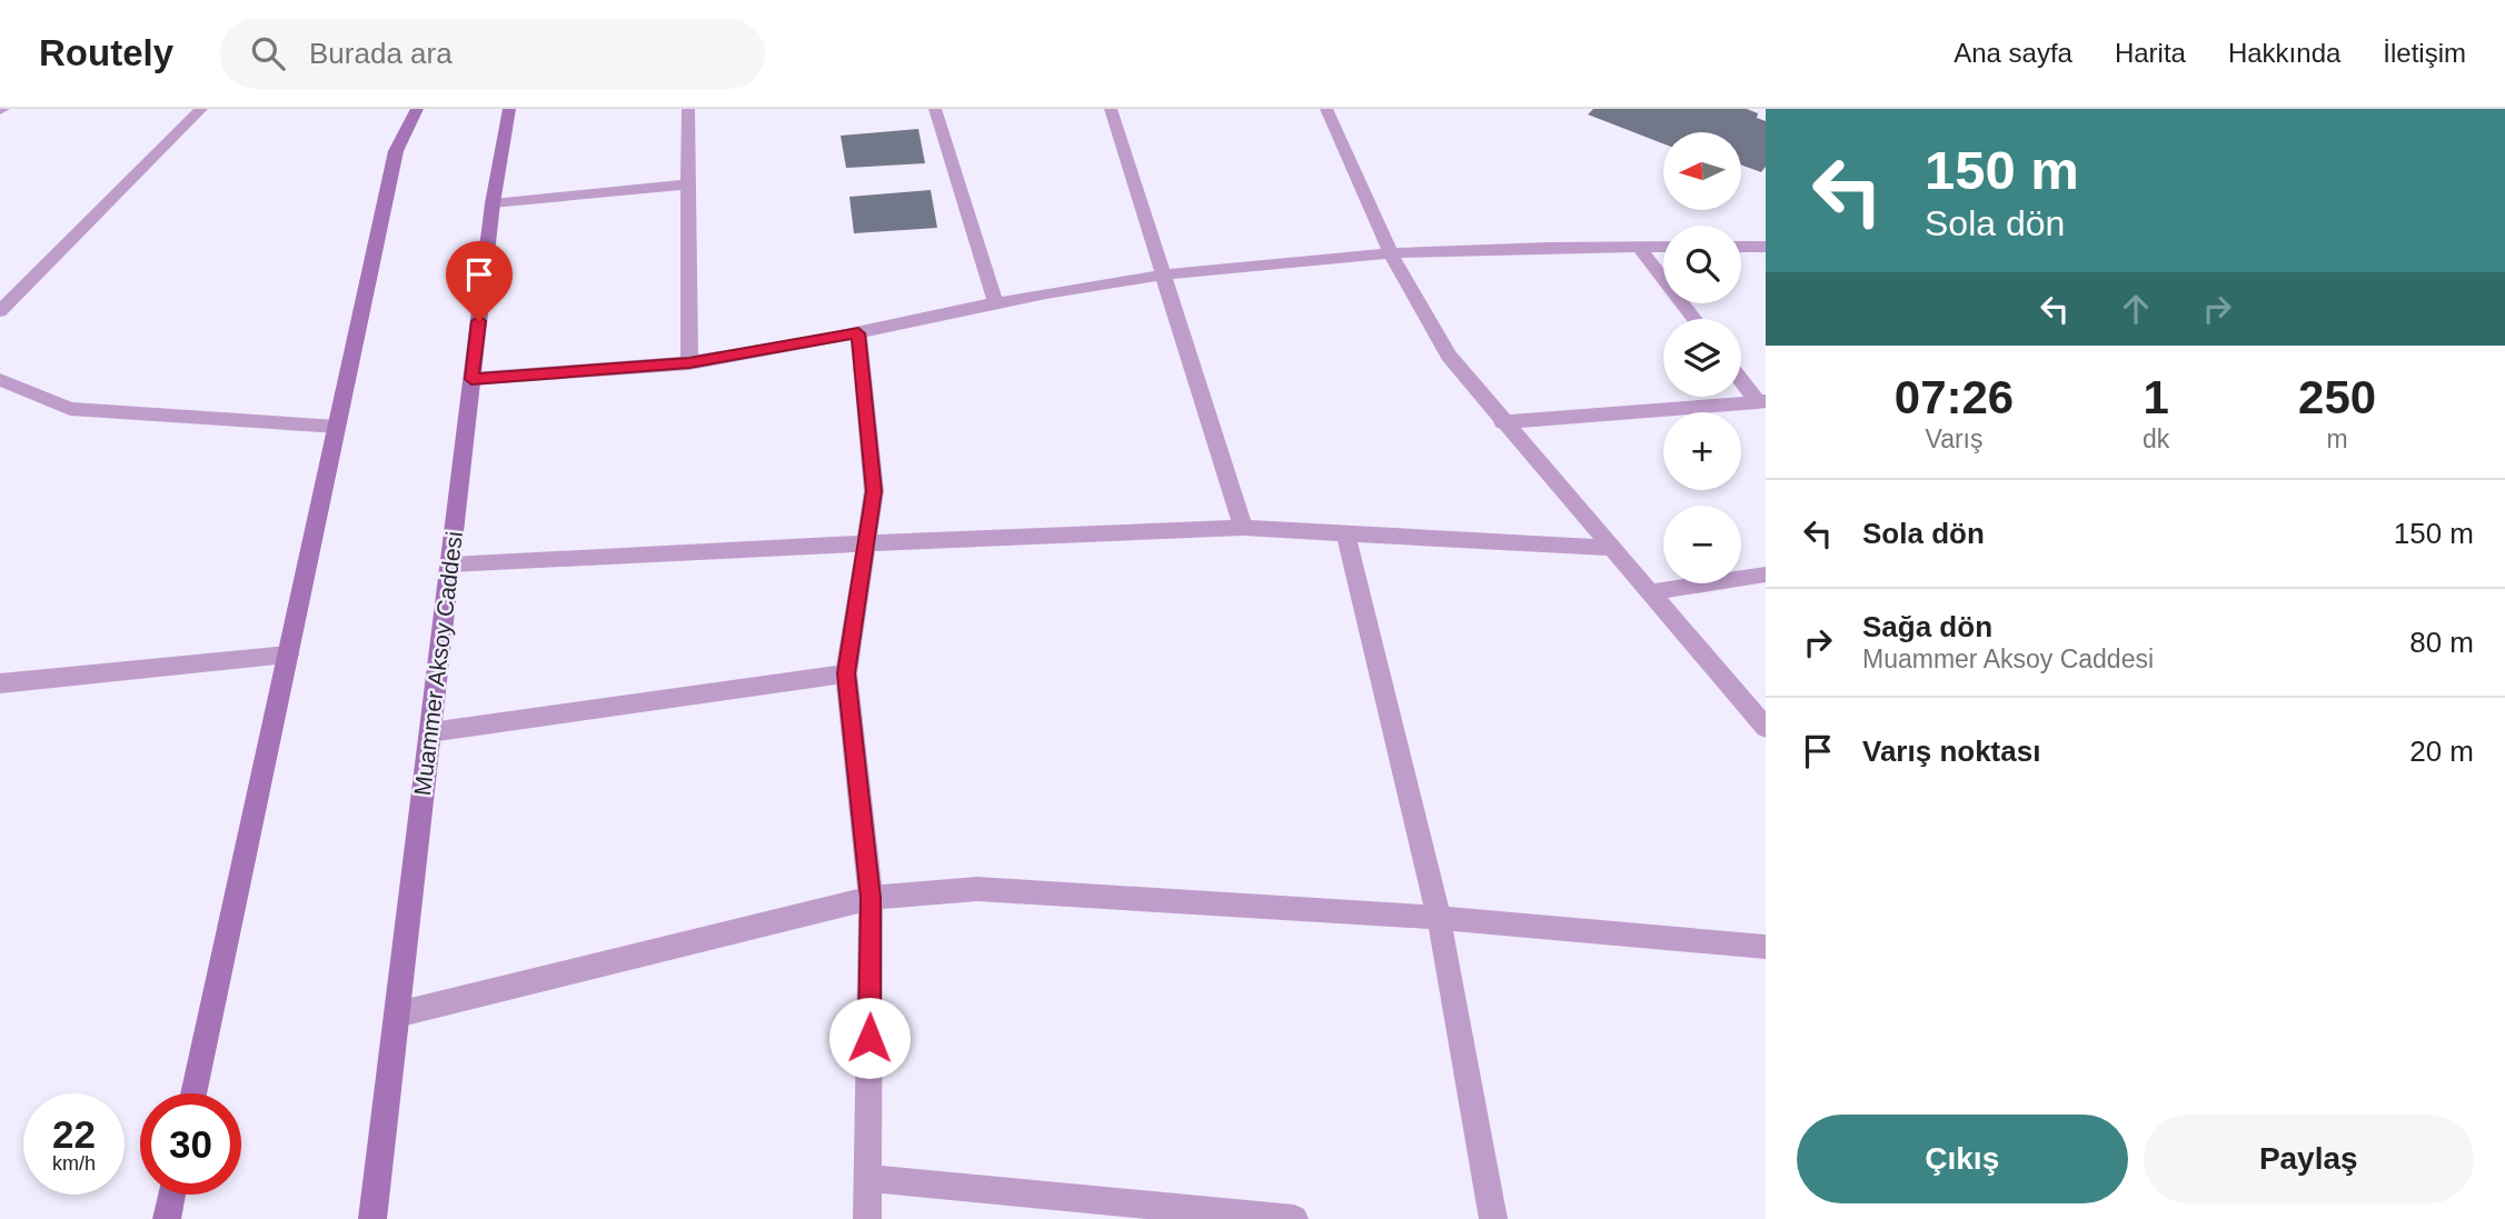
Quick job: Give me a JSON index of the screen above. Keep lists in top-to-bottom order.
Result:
{
  "streets": {
    "main road": ["Muammer Aksoy Caddesi"]
  },
  "north": "left",
  "page": {
    "header": "Routely",
    "search": "Burada ara",
    "nav": [
      "Ana sayfa",
      "Harita",
      "Hakkında",
      "İletişim"
    ],
    "turn": ["150 m", "Sola dön"],
    "map_buttons": ["+", "−"],
    "eta": [
      "07:26",
      "Varış",
      "1",
      "dk",
      "250",
      "m"
    ],
    "list": [
      {
        "name": "Sola dön",
        "value": "150 m"
      },
      {
        "name": "Sağa dön",
        "note": "Muammer Aksoy Caddesi",
        "value": "80 m"
      },
      {
        "name": "Varış noktası",
        "value": "20 m"
      }
    ],
    "speed": "22 km/h",
    "limit": "30",
    "buttons": ["Çıkış", "Paylaş"]
  }
}
